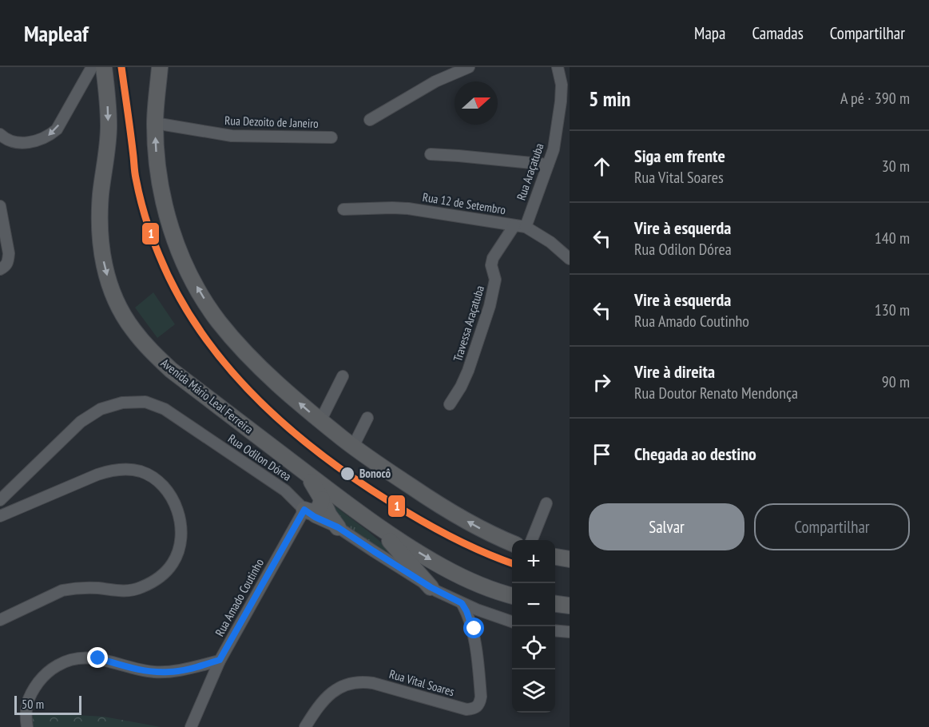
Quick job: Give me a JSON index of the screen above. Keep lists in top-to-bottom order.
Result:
{
  "streets": {
    "highway": ["Avenida Mário Leal Ferreira"],
    "street": [
      "Rua Dezoito de Janeiro",
      "Rua Araçatuba",
      "Rua 12 de Setembro",
      "Travessa Araçatuba",
      "Rua Odilon Dórea",
      "Rua Amado Coutinho",
      "Rua Vital Soares"
    ]
  },
  "crossings": [
    ["Rua Araçatuba", "Rua 12 de Setembro"],
    ["Rua Araçatuba", "Travessa Araçatuba"],
    ["Rua 12 de Setembro", "Travessa Araçatuba"],
    ["Rua Odilon Dórea", "Rua Amado Coutinho"],
    ["Rua Odilon Dórea", "Rua Vital Soares"]
  ],
  "places": ["Bonocô"],
  "lines": ["transit line 1"],
  "scale_bar": "50 m",
  "north": "right",
  "page": {
    "header": "Mapleaf",
    "nav": ["Mapa", "Camadas", "Compartilhar"],
    "heading": ["5 min", "A pé · 390 m"],
    "list": [
      ["Siga em frente", "Rua Vital Soares", "30 m"],
      ["Vire à esquerda", "Rua Odilon Dórea", "140 m"],
      ["Vire à esquerda", "Rua Amado Coutinho", "130 m"],
      ["Vire à direita", "Rua Doutor Renato Mendonça", "90 m"],
      "Chegada ao destino"
    ],
    "buttons": ["Salvar", "Compartilhar"],
    "map_buttons": ["+", "−"],
    "scale": "50 m"
  }
}
